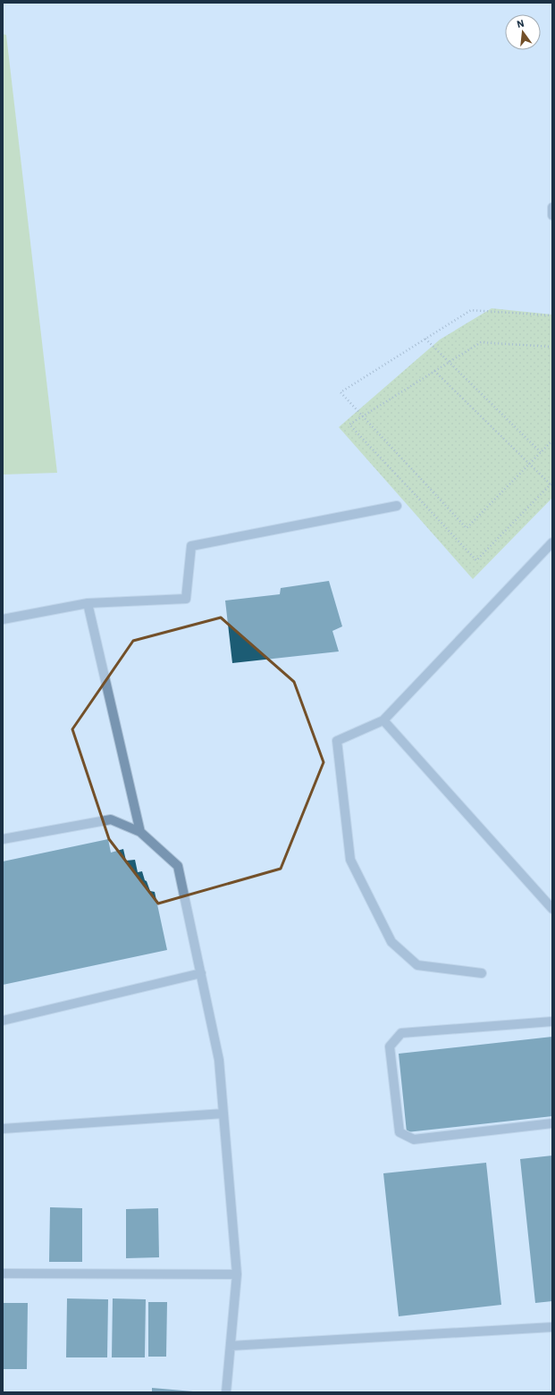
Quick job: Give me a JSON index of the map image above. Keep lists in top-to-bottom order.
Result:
{
  "north": "top"
}
